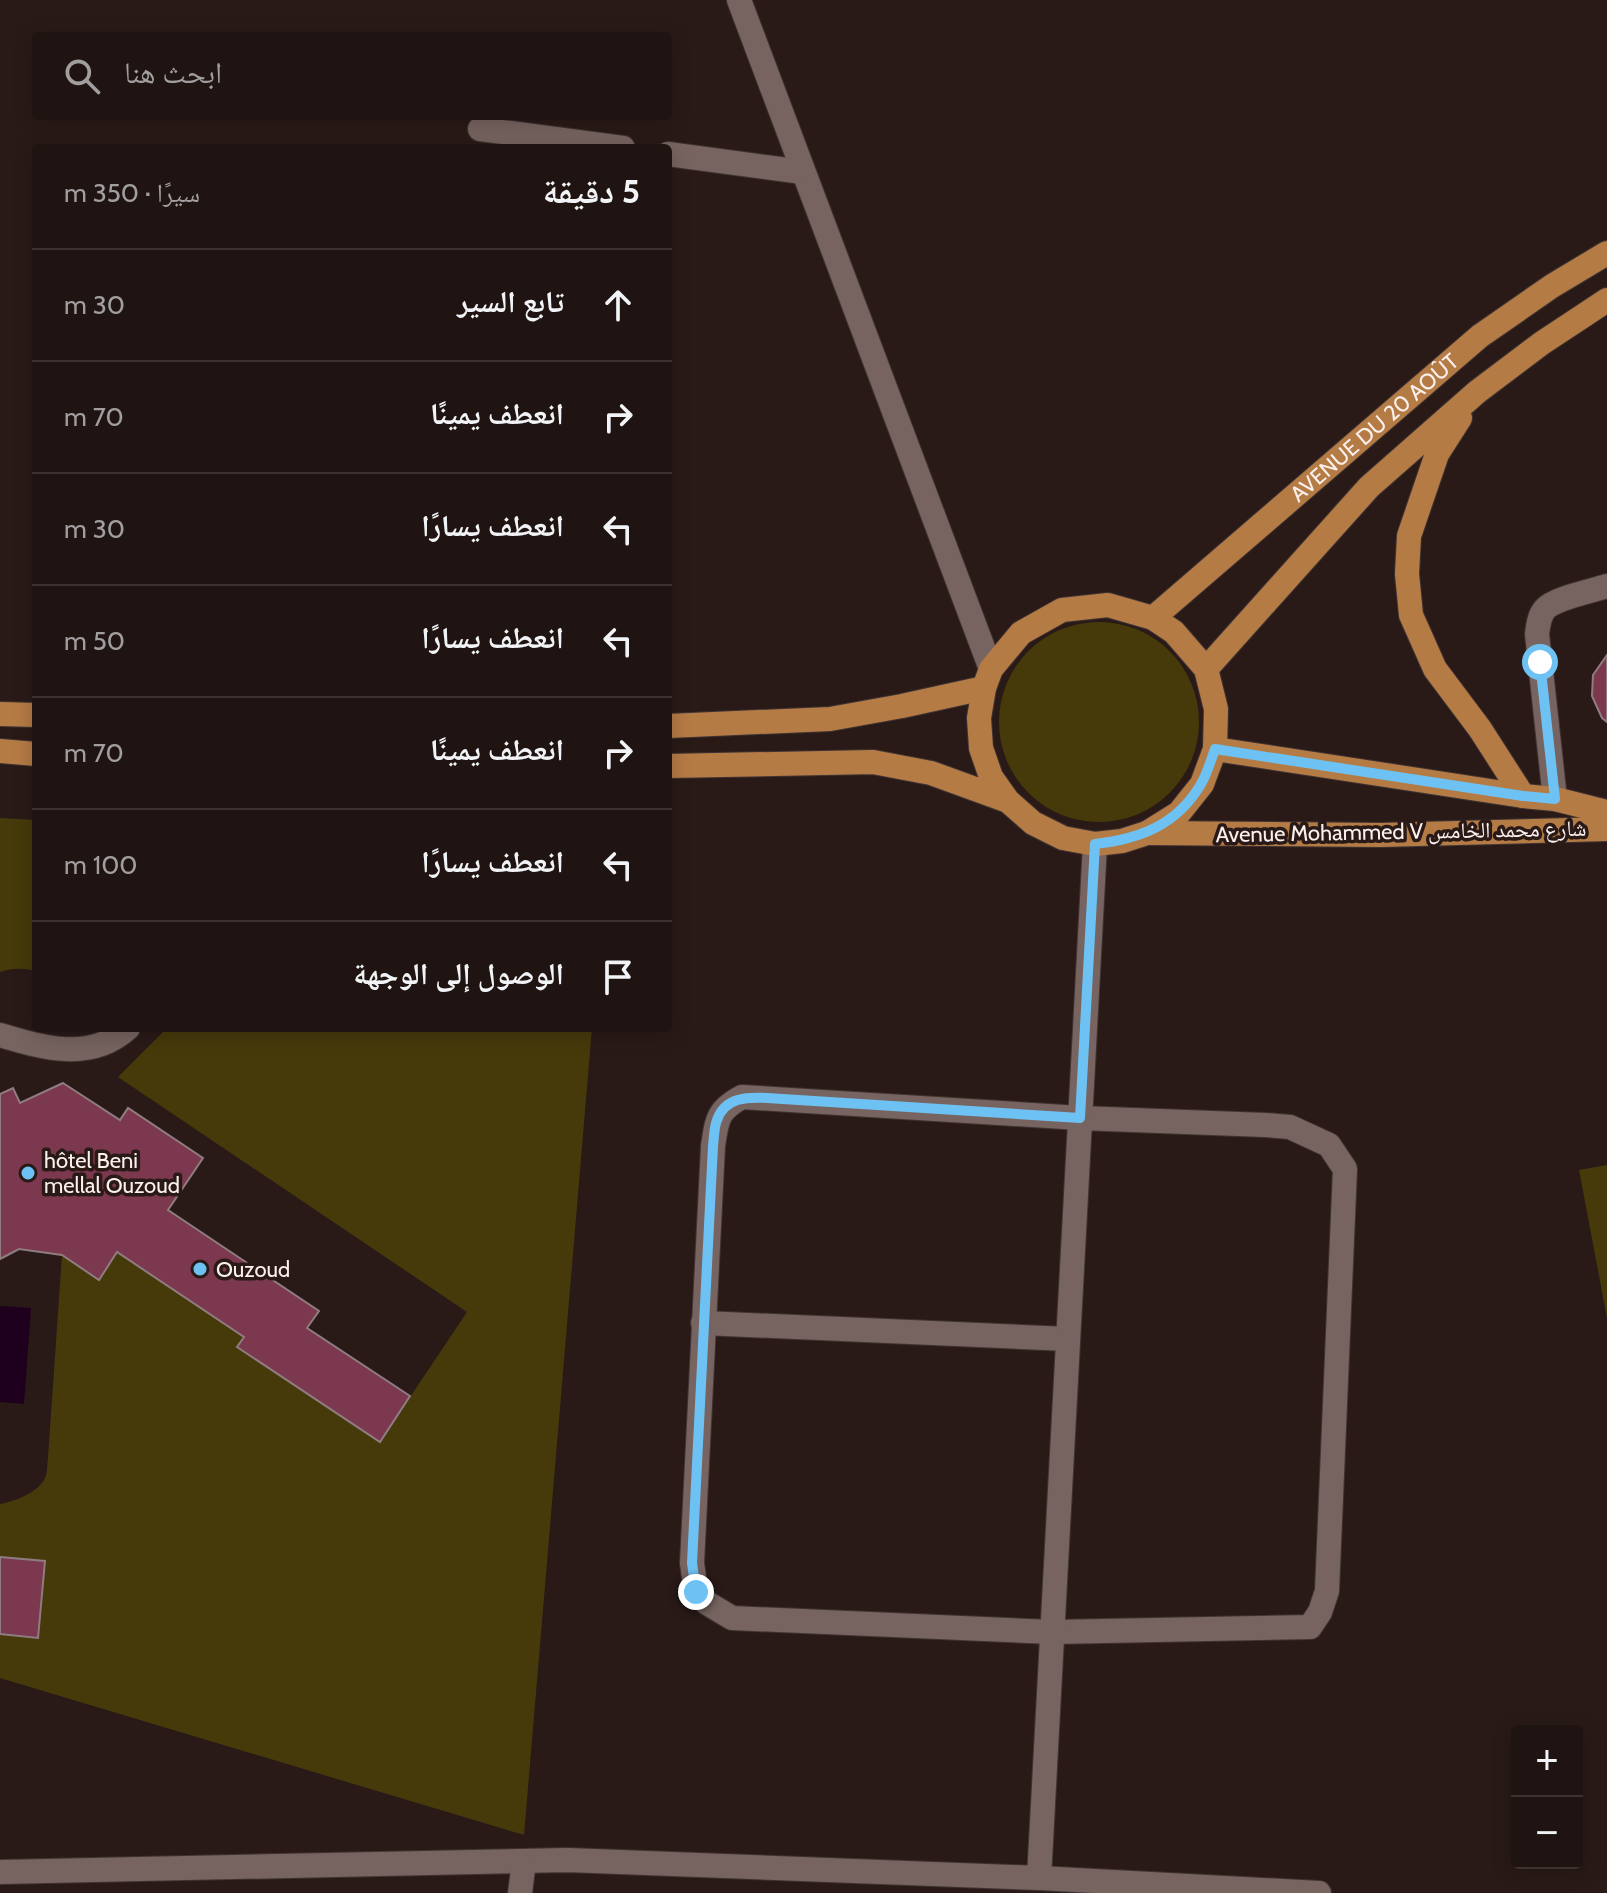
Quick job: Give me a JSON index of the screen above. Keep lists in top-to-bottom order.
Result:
{
  "streets": {
    "main road": ["AVENUE DU 20 AOÛT", "Avenue Mohammed V شارع محمد الخامس"]
  },
  "crossings": [
    ["AVENUE DU 20 AOÛT", "Avenue Mohammed V شارع محمد الخامس"]
  ],
  "places": ["hôtel Beni mellal Ouzoud", "Ouzoud"],
  "page": {
    "search": "ابحث هنا",
    "heading": ["5 دقيقة", "سيرًا · 350 m"],
    "list": [
      ["تابع السير", "30 m"],
      ["انعطف يمينًا", "70 m"],
      ["انعطف يسارًا", "30 m"],
      ["انعطف يسارًا", "50 m"],
      ["انعطف يمينًا", "70 m"],
      ["انعطف يسارًا", "100 m"],
      "الوصول إلى الوجهة"
    ],
    "map_buttons": ["+", "−"]
  }
}
